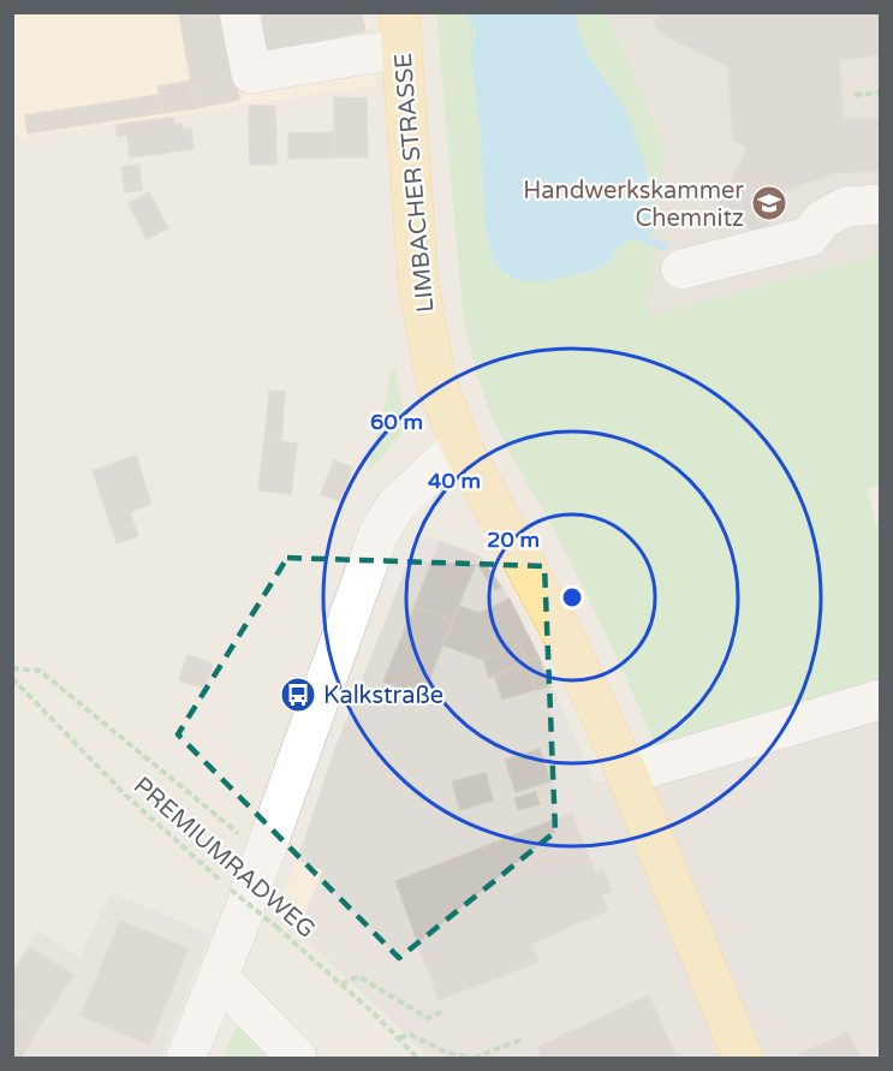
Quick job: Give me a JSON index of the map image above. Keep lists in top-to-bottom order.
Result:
{
  "streets": {
    "main road": ["LIMBACHER STRASSE"],
    "path": ["PREMIUMRADWEG"]
  },
  "places": {
    "school or university": ["Handwerkskammer Chemnitz"],
    "bus stop": ["Kalkstraße"]
  },
  "rings": ["60 m", "40 m", "20 m"]
}
